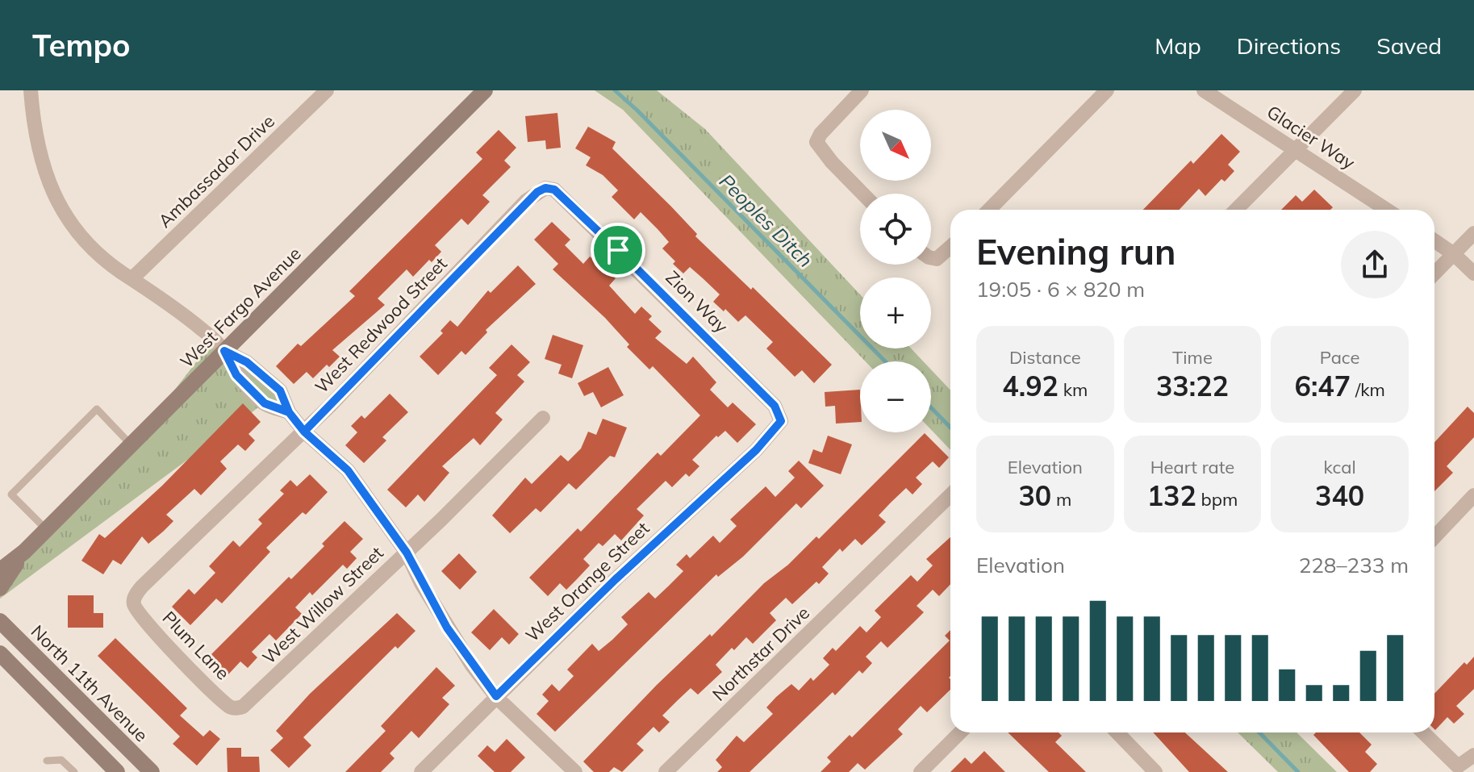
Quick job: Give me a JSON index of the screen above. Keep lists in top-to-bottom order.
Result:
{
  "streets": {
    "main road": ["West Fargo Avenue", "North 11th Avenue"],
    "street": [
      "Glacier Way",
      "Ambassador Drive",
      "Zion Way",
      "West Redwood Street",
      "West Orange Street",
      "West Willow Street",
      "Plum Lane",
      "Northstar Drive"
    ]
  },
  "crossings": [
    ["Zion Way", "West Redwood Street"],
    ["Zion Way", "West Orange Street"],
    ["West Redwood Street", "Plum Lane"],
    ["West Willow Street", "Plum Lane"]
  ],
  "water": ["Peoples Ditch"],
  "north": "bottom right",
  "page": {
    "header": "Tempo",
    "nav": ["Map", "Directions", "Saved"],
    "map_buttons": ["+", "−"],
    "heading": ["Evening run", "19:05 · 6 × 820 m"],
    "stats": [
      ["Distance", "4.92 km"],
      ["Time", "33:22"],
      ["Pace", "6:47 /km"],
      ["Elevation", "30 m"],
      ["Heart rate", "132 bpm"],
      ["kcal", "340"]
    ],
    "chart": ["Elevation", "228–233 m"]
  }
}
